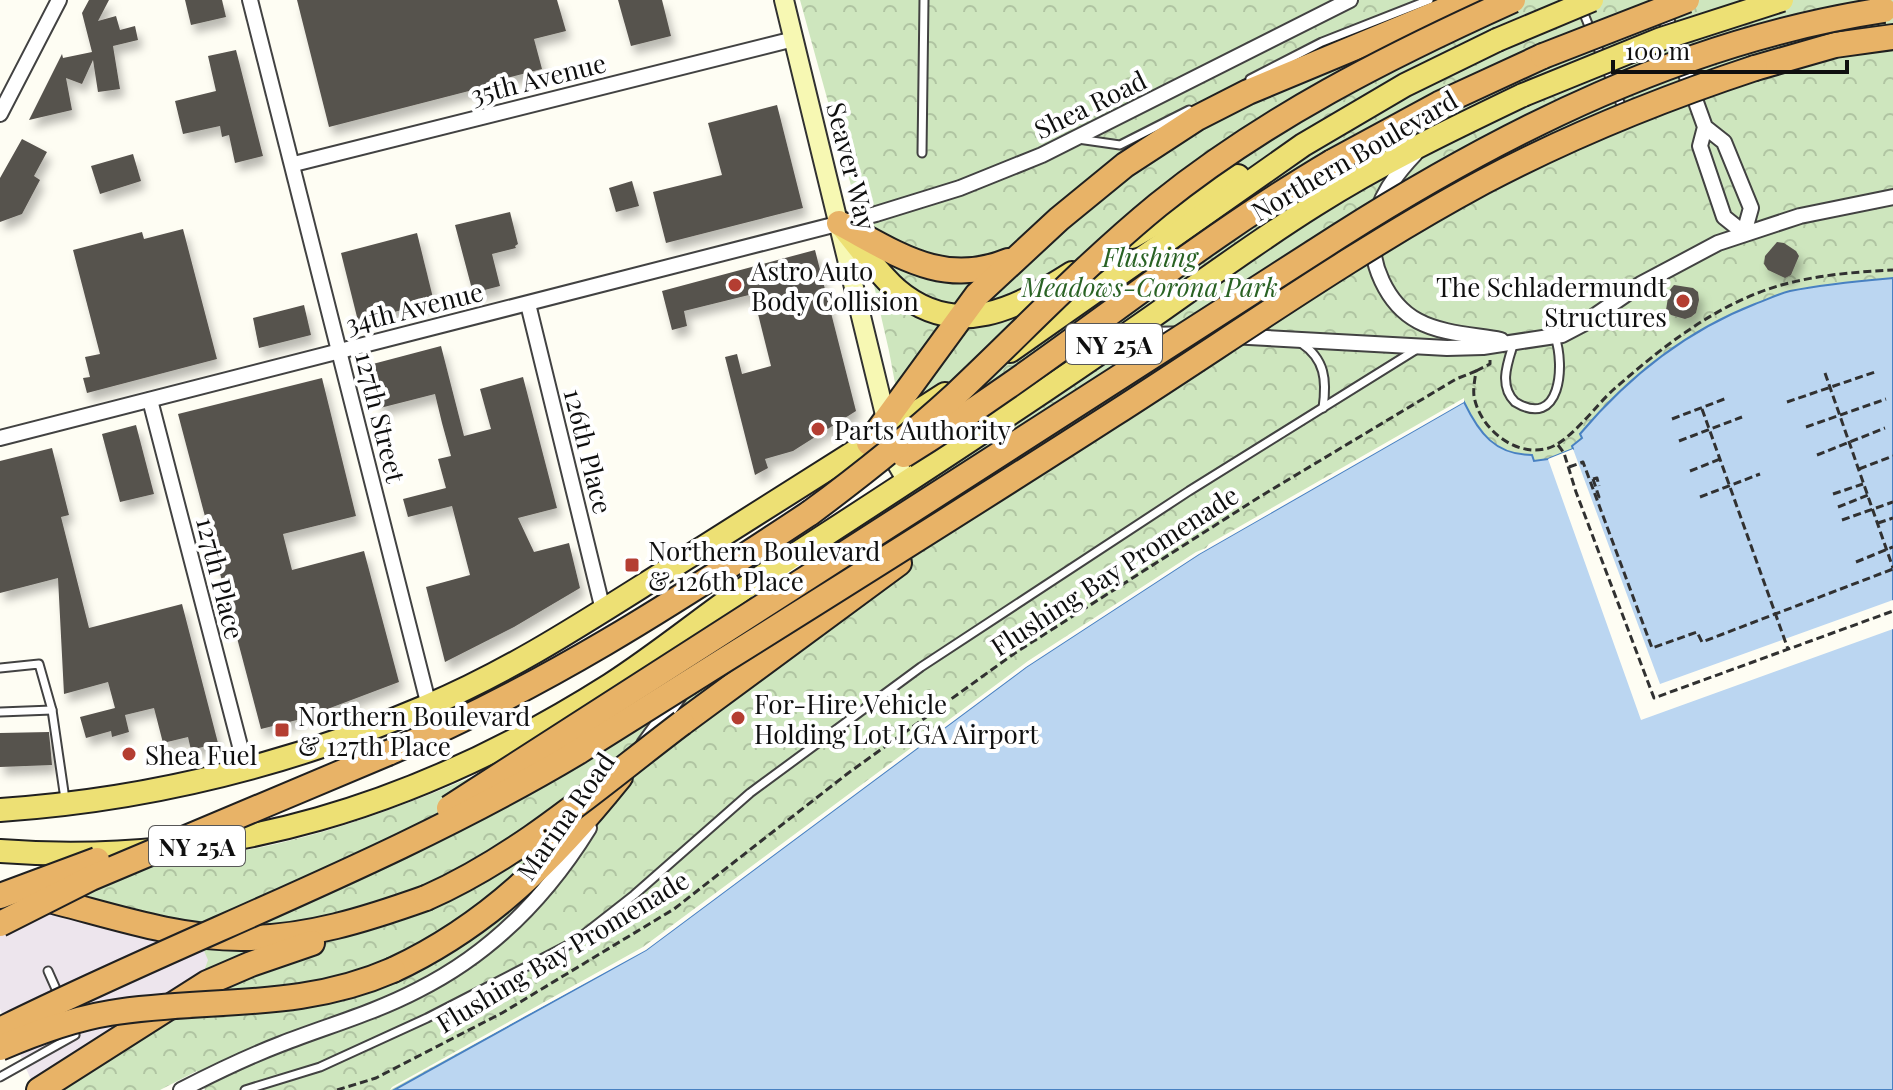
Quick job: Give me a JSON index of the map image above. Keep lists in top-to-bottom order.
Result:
{
  "streets": {
    "main road": ["Northern Boulevard", "Seaver Way", "NY 25A"],
    "street": [
      "35th Avenue",
      "Shea Road",
      "34th Avenue",
      "127th Street",
      "126th Place",
      "127th Place",
      "Marina Road"
    ],
    "path": ["Flushing Bay Promenade"]
  },
  "crossings": [
    ["35th Avenue", "Seaver Way"],
    ["35th Avenue", "127th Street"],
    ["Shea Road", "Seaver Way"],
    ["Shea Road", "34th Avenue"],
    ["Northern Boulevard", "Seaver Way"],
    ["Northern Boulevard", "127th Street"],
    ["Northern Boulevard", "126th Place"],
    ["Northern Boulevard", "127th Place"],
    ["Northern Boulevard", "Marina Road"],
    ["Seaver Way", "34th Avenue"],
    ["34th Avenue", "127th Street"],
    ["34th Avenue", "126th Place"],
    ["34th Avenue", "127th Place"]
  ],
  "parks": ["Flushing Meadows-Corona Park"],
  "places": {
    "other": [
      "Astro Auto Body Collision",
      "The Schladermundt Structures",
      "Parts Authority",
      "For-Hire Vehicle Holding Lot LGA Airport",
      "Shea Fuel"
    ],
    "transit": ["Northern Boulevard & 126th Place", "Northern Boulevard & 127th Place"]
  },
  "scale_bar": "100 m"
}
